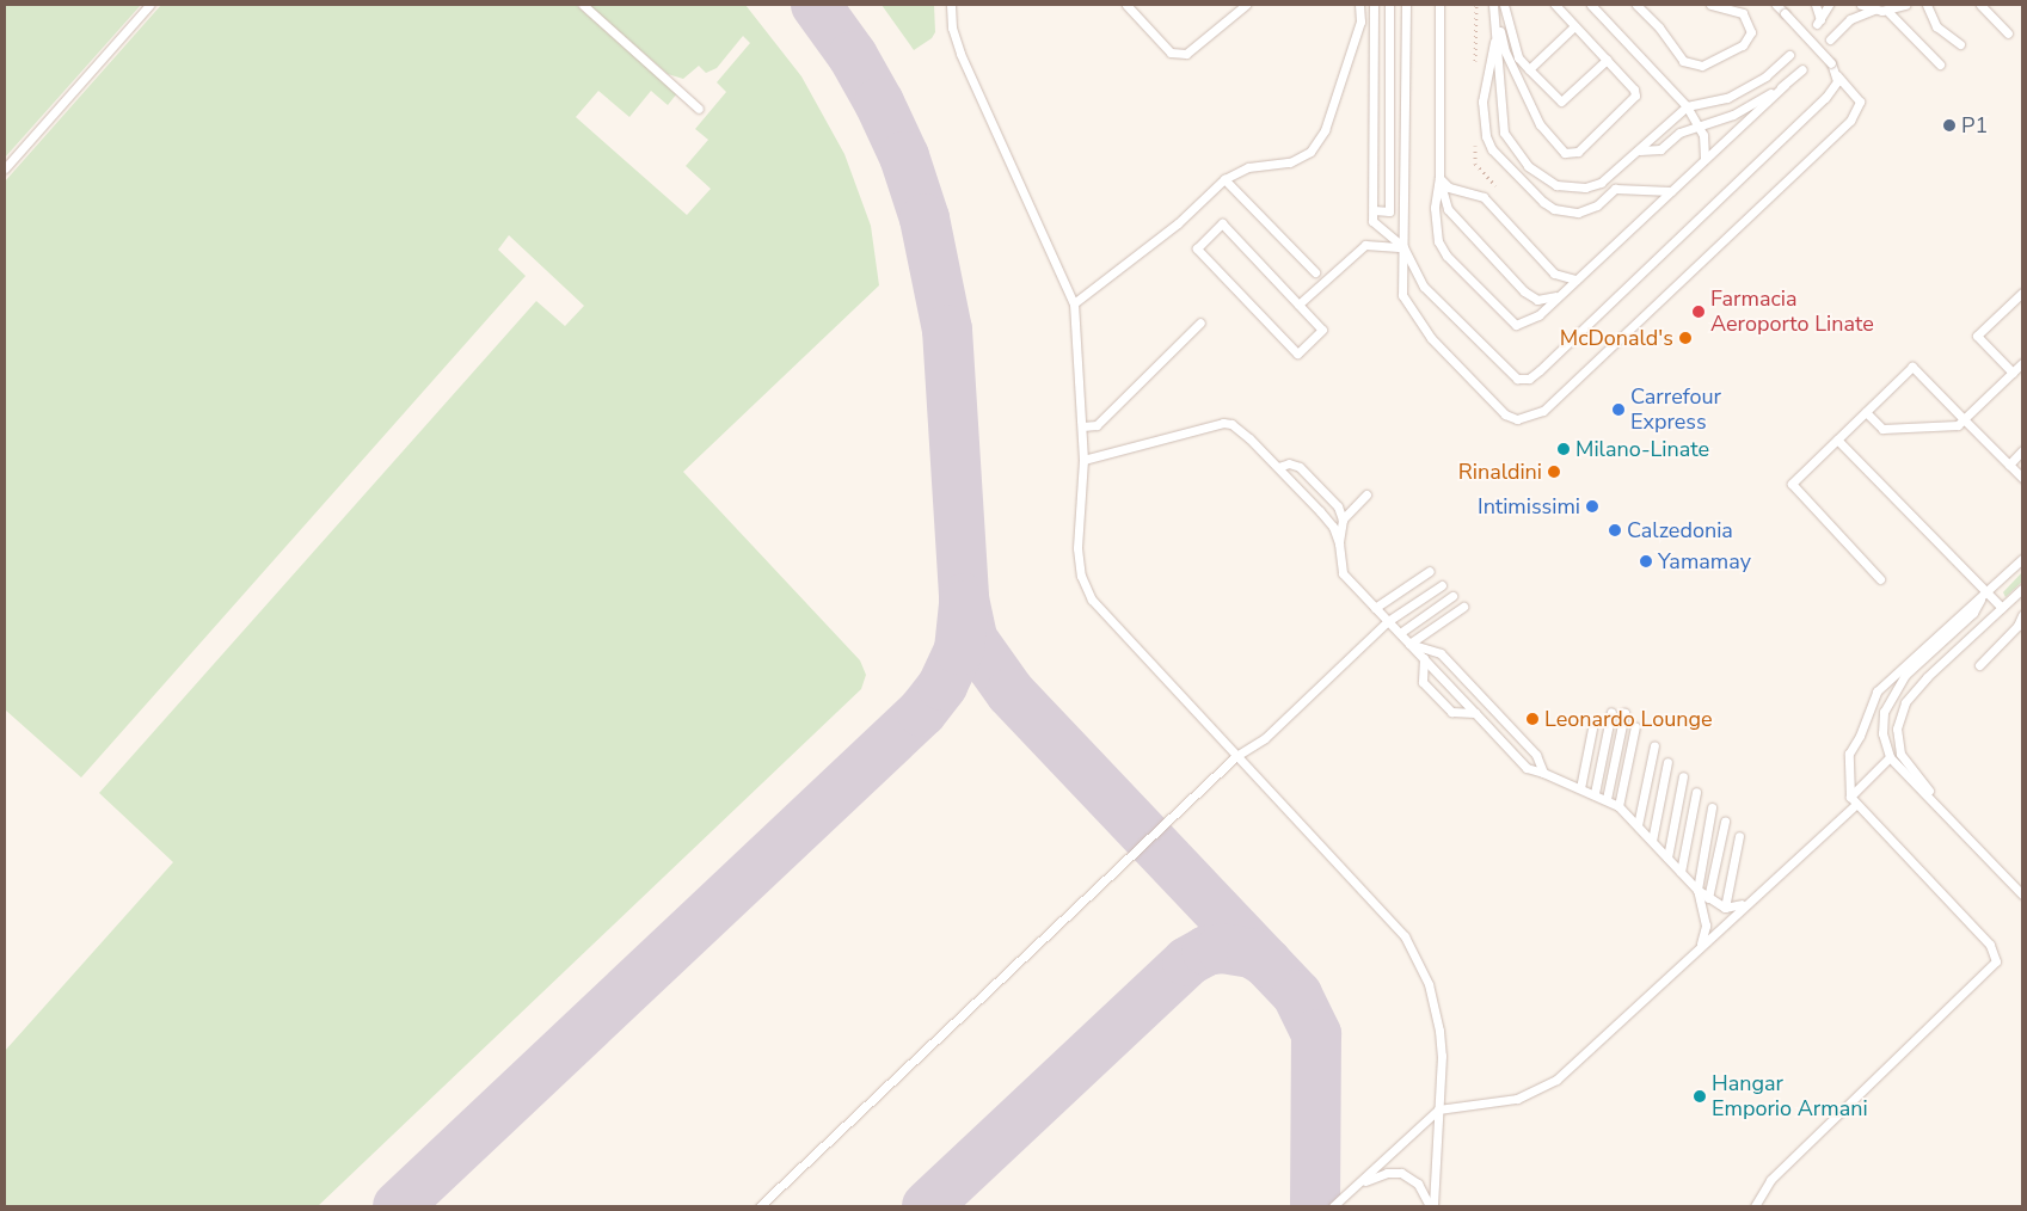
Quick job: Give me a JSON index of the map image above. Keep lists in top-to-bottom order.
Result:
{
  "places": [
    "P1",
    "Farmacia Aeroporto Linate",
    "McDonald's",
    "Carrefour Express",
    "Milano-Linate",
    "Rinaldini",
    "Intimissimi",
    "Calzedonia",
    "Yamamay",
    "Leonardo Lounge",
    "Hangar Emporio Armani"
  ]
}
